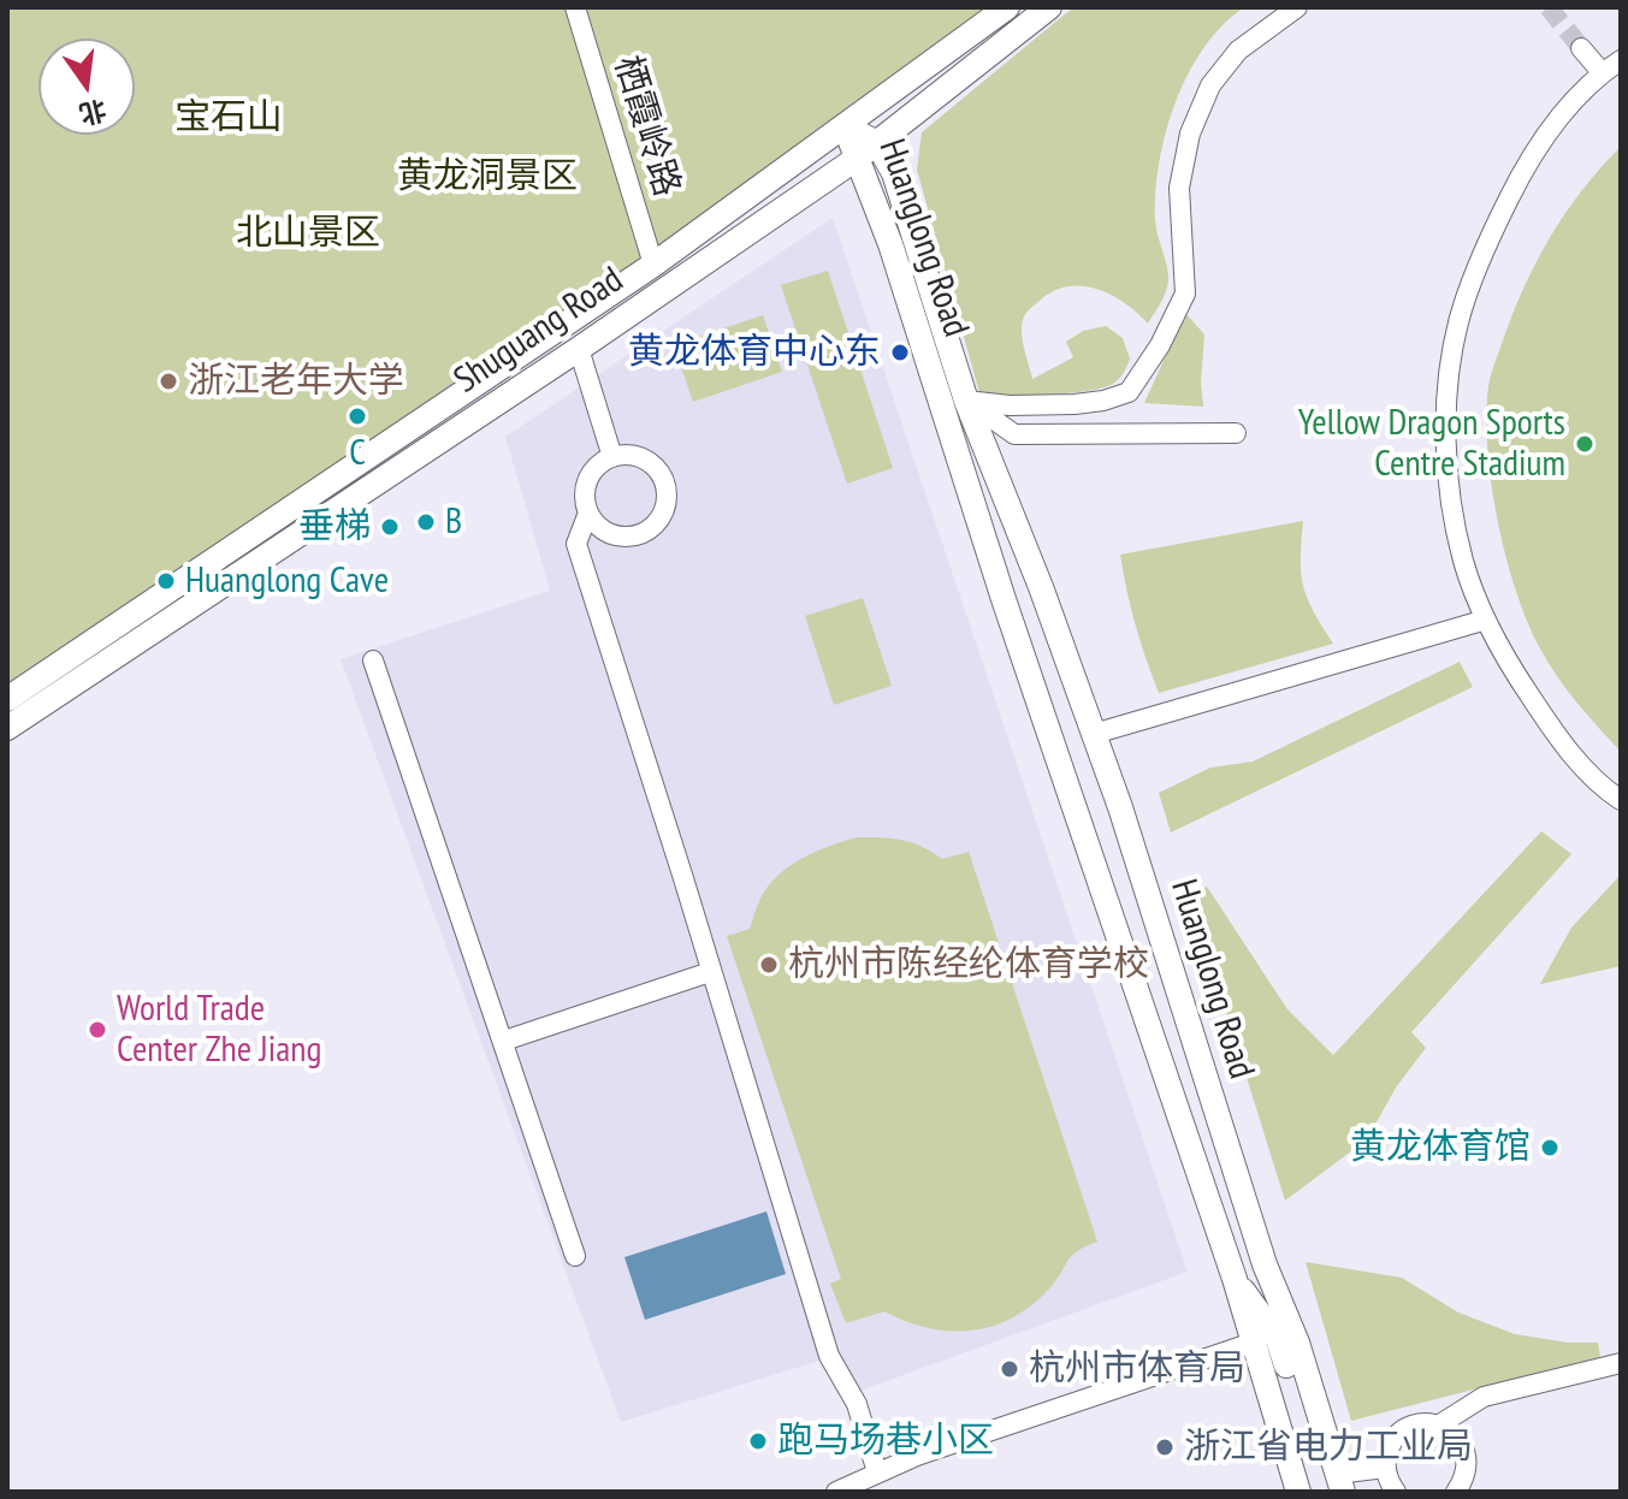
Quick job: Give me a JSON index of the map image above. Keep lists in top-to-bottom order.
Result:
{
  "streets": {
    "main road": ["Huanglong Road", "Shuguang Road"],
    "street": ["栖霞岭路"]
  },
  "crossings": [
    ["栖霞岭路", "Shuguang Road"],
    ["Huanglong Road", "Shuguang Road"]
  ],
  "parks": ["宝石山", "黄龙洞景区", "北山景区"],
  "places": [
    "黄龙体育中心东",
    "浙江老年大学",
    "C",
    "Yellow Dragon Sports Centre Stadium",
    "B",
    "垂梯",
    "Huanglong Cave",
    "杭州市陈经纶体育学校",
    "World Trade Center Zhe Jiang",
    "黄龙体育馆",
    "杭州市体育局",
    "跑马场巷小区",
    "浙江省电力工业局"
  ],
  "north": "bottom"
}
